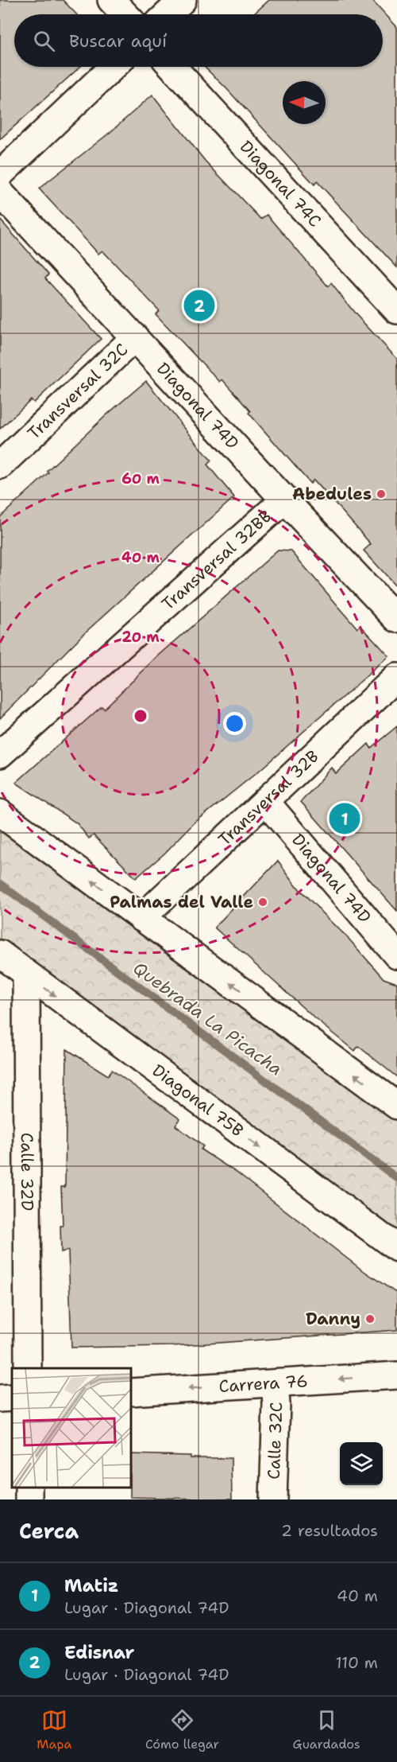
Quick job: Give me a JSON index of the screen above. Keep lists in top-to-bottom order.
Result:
{
  "streets": {
    "street": [
      "Diagonal 74C",
      "Transversal 32C",
      "Diagonal 74D",
      "Transversal 32BB",
      "Transversal 32B",
      "Diagonal 75B",
      "Calle 32D",
      "Carrera 76",
      "Calle 32C"
    ]
  },
  "crossings": [
    ["Transversal 32C", "Diagonal 74D"],
    ["Diagonal 74D", "Transversal 32BB"],
    ["Diagonal 74D", "Transversal 32B"],
    ["Diagonal 75B", "Calle 32D"],
    ["Carrera 76", "Calle 32C"]
  ],
  "one_way": ["Carrera 76"],
  "water": ["Quebrada La Picacha"],
  "places": ["Abedules", "Palmas del Valle", "Danny"],
  "north": "left",
  "page": {
    "search": "Buscar aquí",
    "pins": ["2", "1"],
    "heading": ["Cerca", "2 resultados"],
    "list": [
      {
        "mark": "1",
        "name": "Matiz",
        "note": "Lugar · Diagonal 74D",
        "value": "40 m"
      },
      {
        "mark": "2",
        "name": "Edisnar",
        "note": "Lugar · Diagonal 74D",
        "value": "110 m"
      }
    ],
    "nav": ["Mapa", "Cómo llegar", "Guardados"]
  },
  "rings": ["60 m", "40 m", "20 m"]
}
